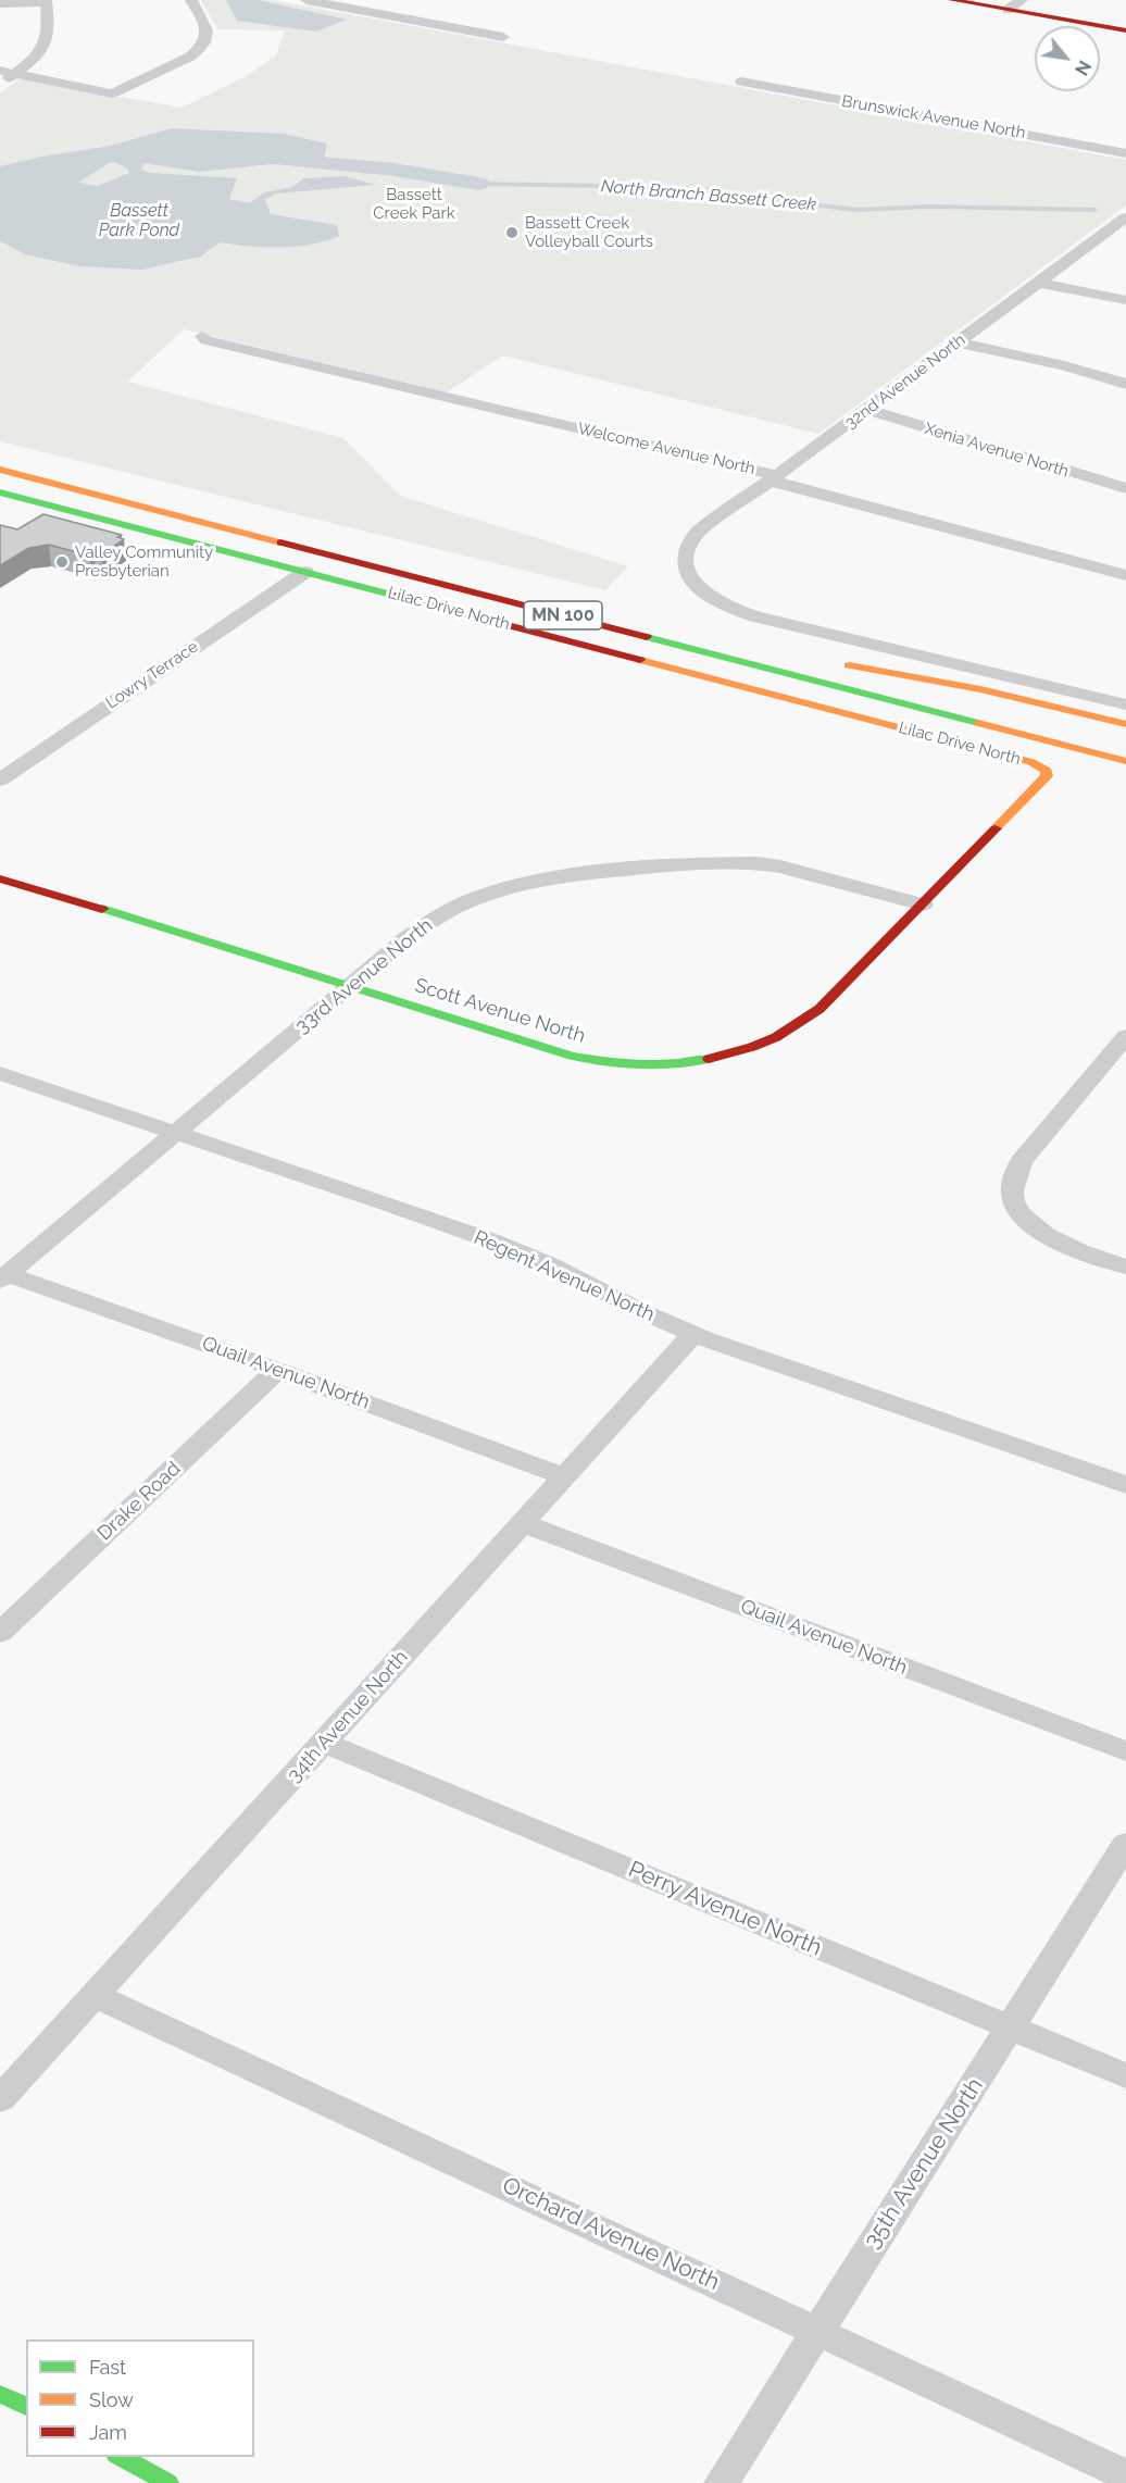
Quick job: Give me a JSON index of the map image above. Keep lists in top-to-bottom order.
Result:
{
  "streets": {
    "main road": ["Lilac Drive North", "MN 100", "Scott Avenue North"],
    "street": [
      "Brunswick Avenue North",
      "32nd Avenue North",
      "Welcome Avenue North",
      "Xenia Avenue North",
      "Lowry Terrace",
      "33rd Avenue North",
      "Regent Avenue North",
      "Quail Avenue North",
      "Drake Road",
      "34th Avenue North",
      "Perry Avenue North",
      "35th Avenue North",
      "Orchard Avenue North"
    ]
  },
  "crossings": [
    ["32nd Avenue North", "Welcome Avenue North"],
    ["32nd Avenue North", "Xenia Avenue North"],
    ["Lilac Drive North", "Lowry Terrace"],
    ["Lilac Drive North", "Scott Avenue North"],
    ["33rd Avenue North", "Scott Avenue North"],
    ["33rd Avenue North", "Regent Avenue North"],
    ["33rd Avenue North", "Quail Avenue North"],
    ["Regent Avenue North", "34th Avenue North"],
    ["Quail Avenue North", "Drake Road"],
    ["Quail Avenue North", "34th Avenue North"],
    ["34th Avenue North", "Perry Avenue North"],
    ["34th Avenue North", "Orchard Avenue North"],
    ["Perry Avenue North", "35th Avenue North"],
    ["35th Avenue North", "Orchard Avenue North"]
  ],
  "water": ["North Branch Bassett Creek", "Bassett Park Pond"],
  "parks": ["Bassett Creek Park"],
  "places": ["Bassett Creek Volleyball Courts", "Valley Community Presbyterian"],
  "legend": ["Fast", "Slow", "Jam"],
  "north": "bottom right"
}
